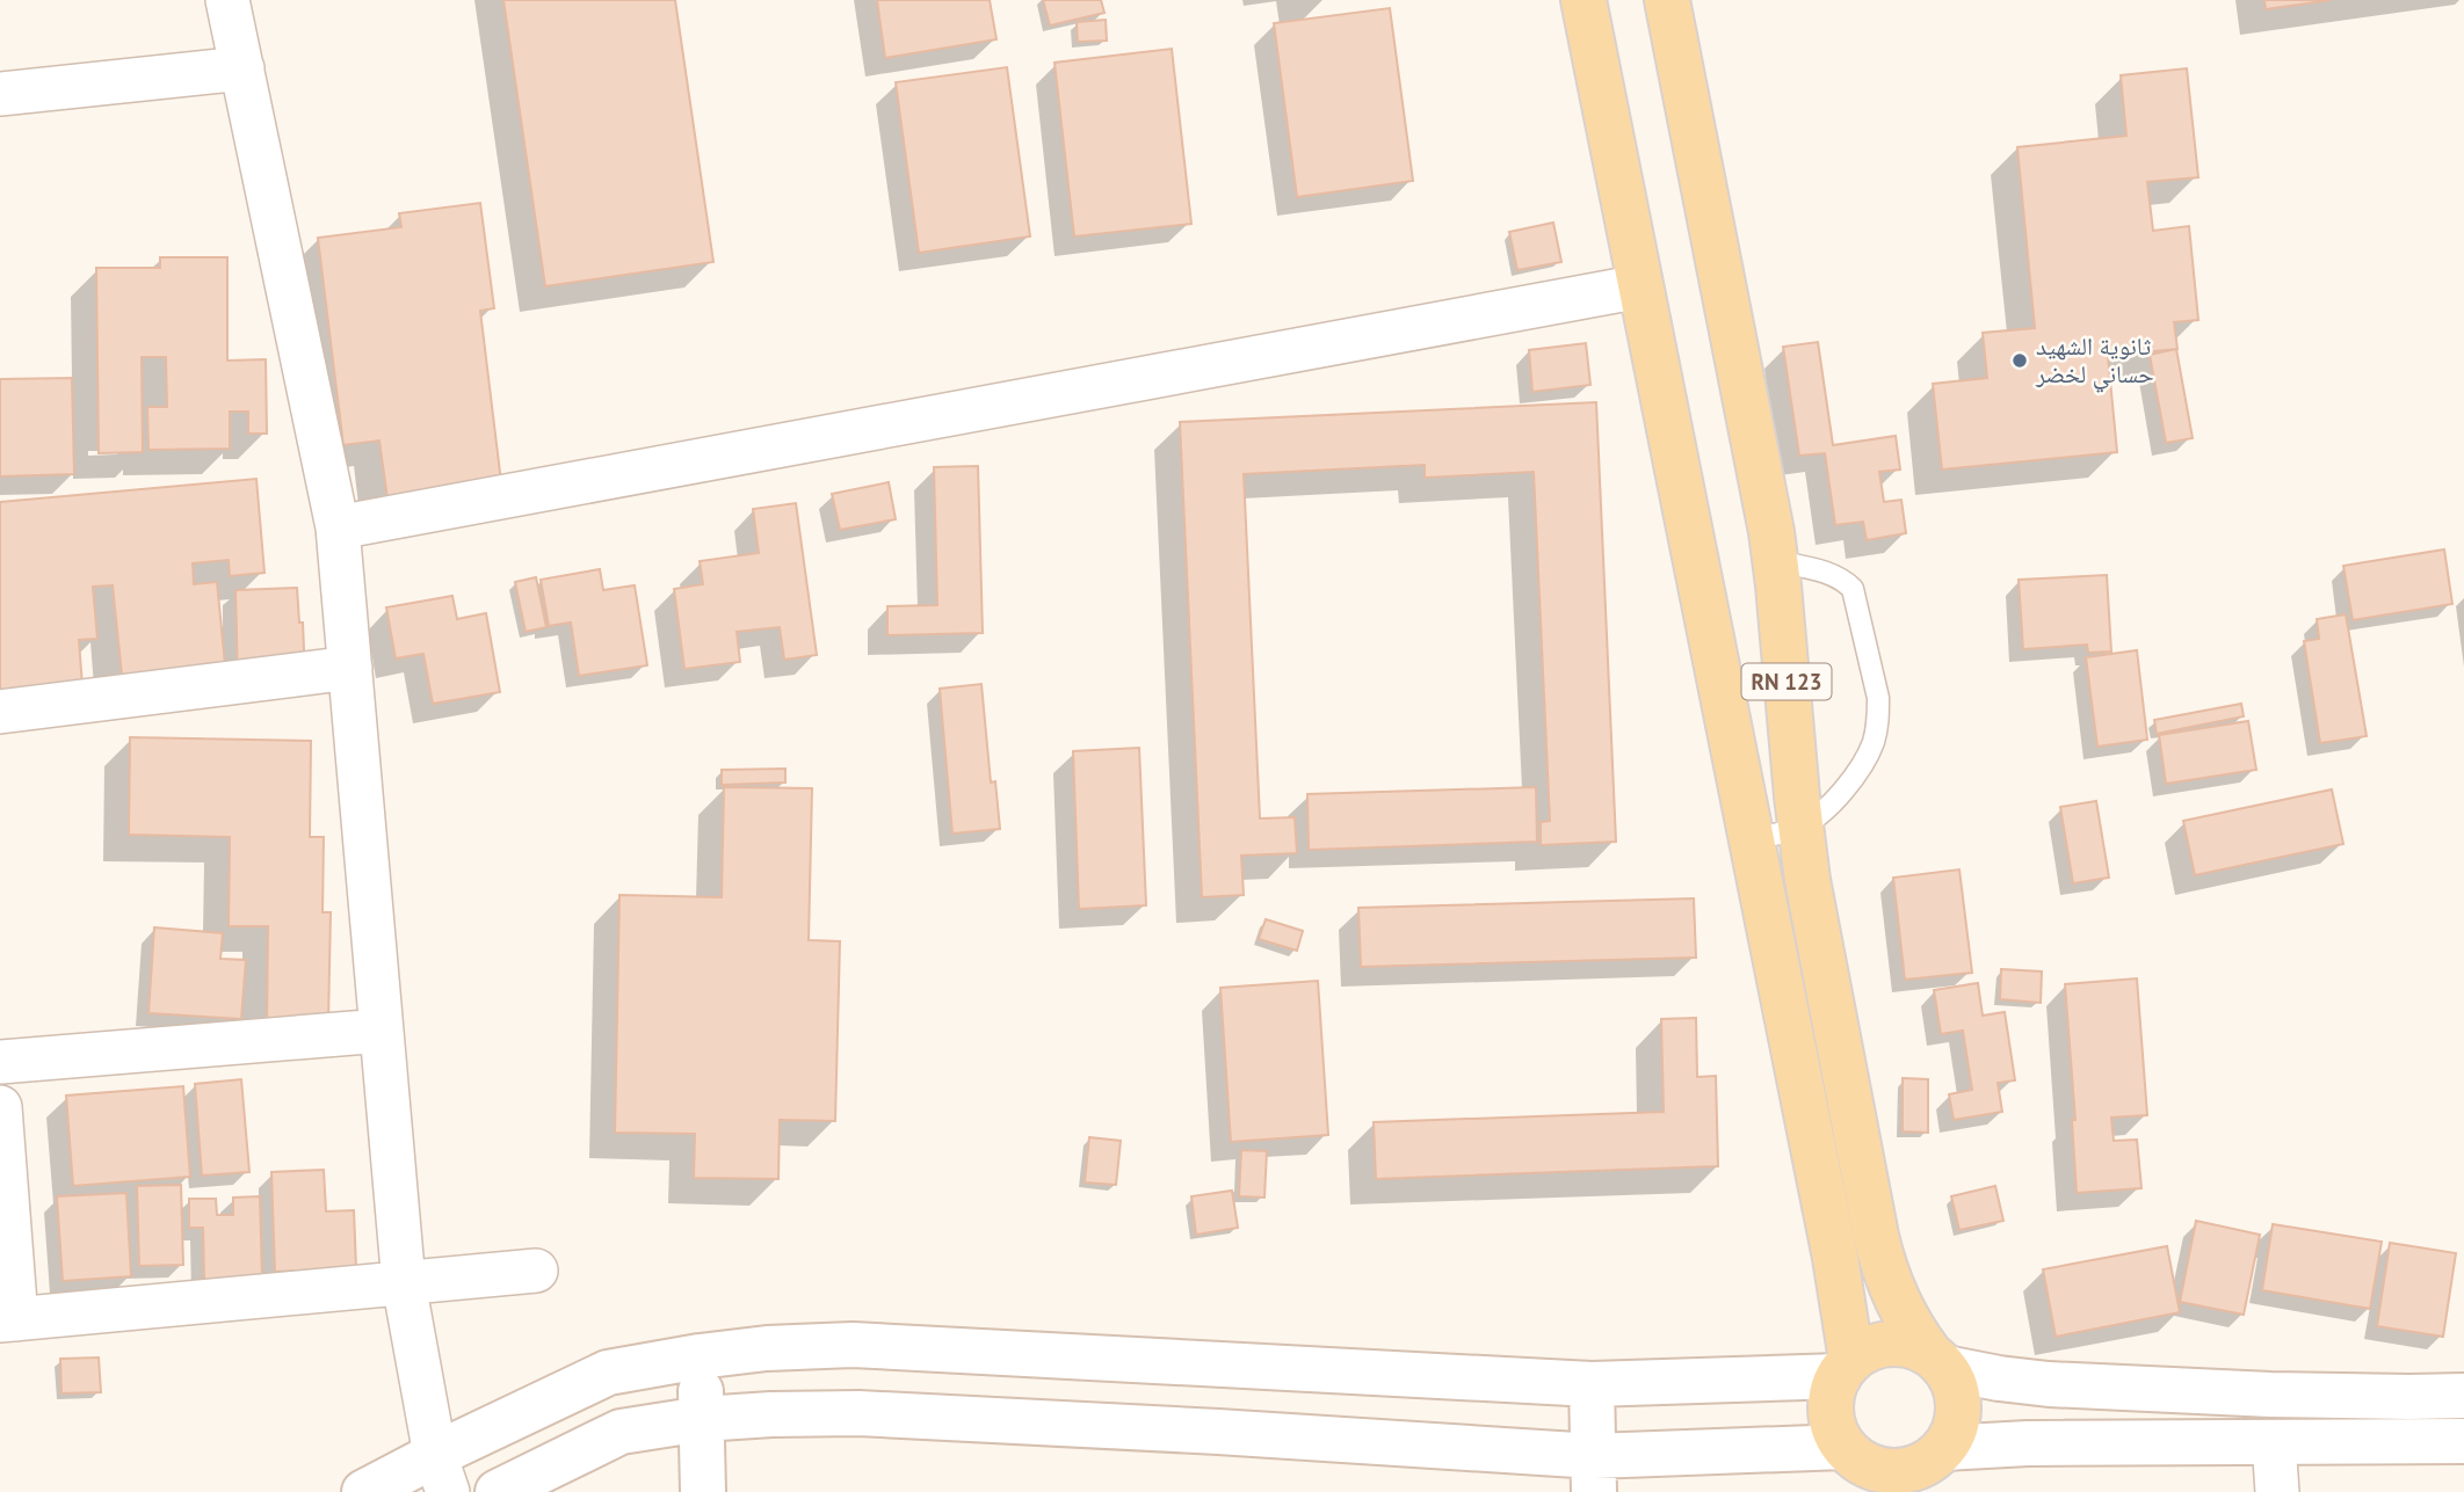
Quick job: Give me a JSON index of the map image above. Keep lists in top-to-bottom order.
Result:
{
  "streets": {
    "main road": ["RN 123"]
  },
  "places": ["ثانوية الشهيد حساني لخضر"]
}
